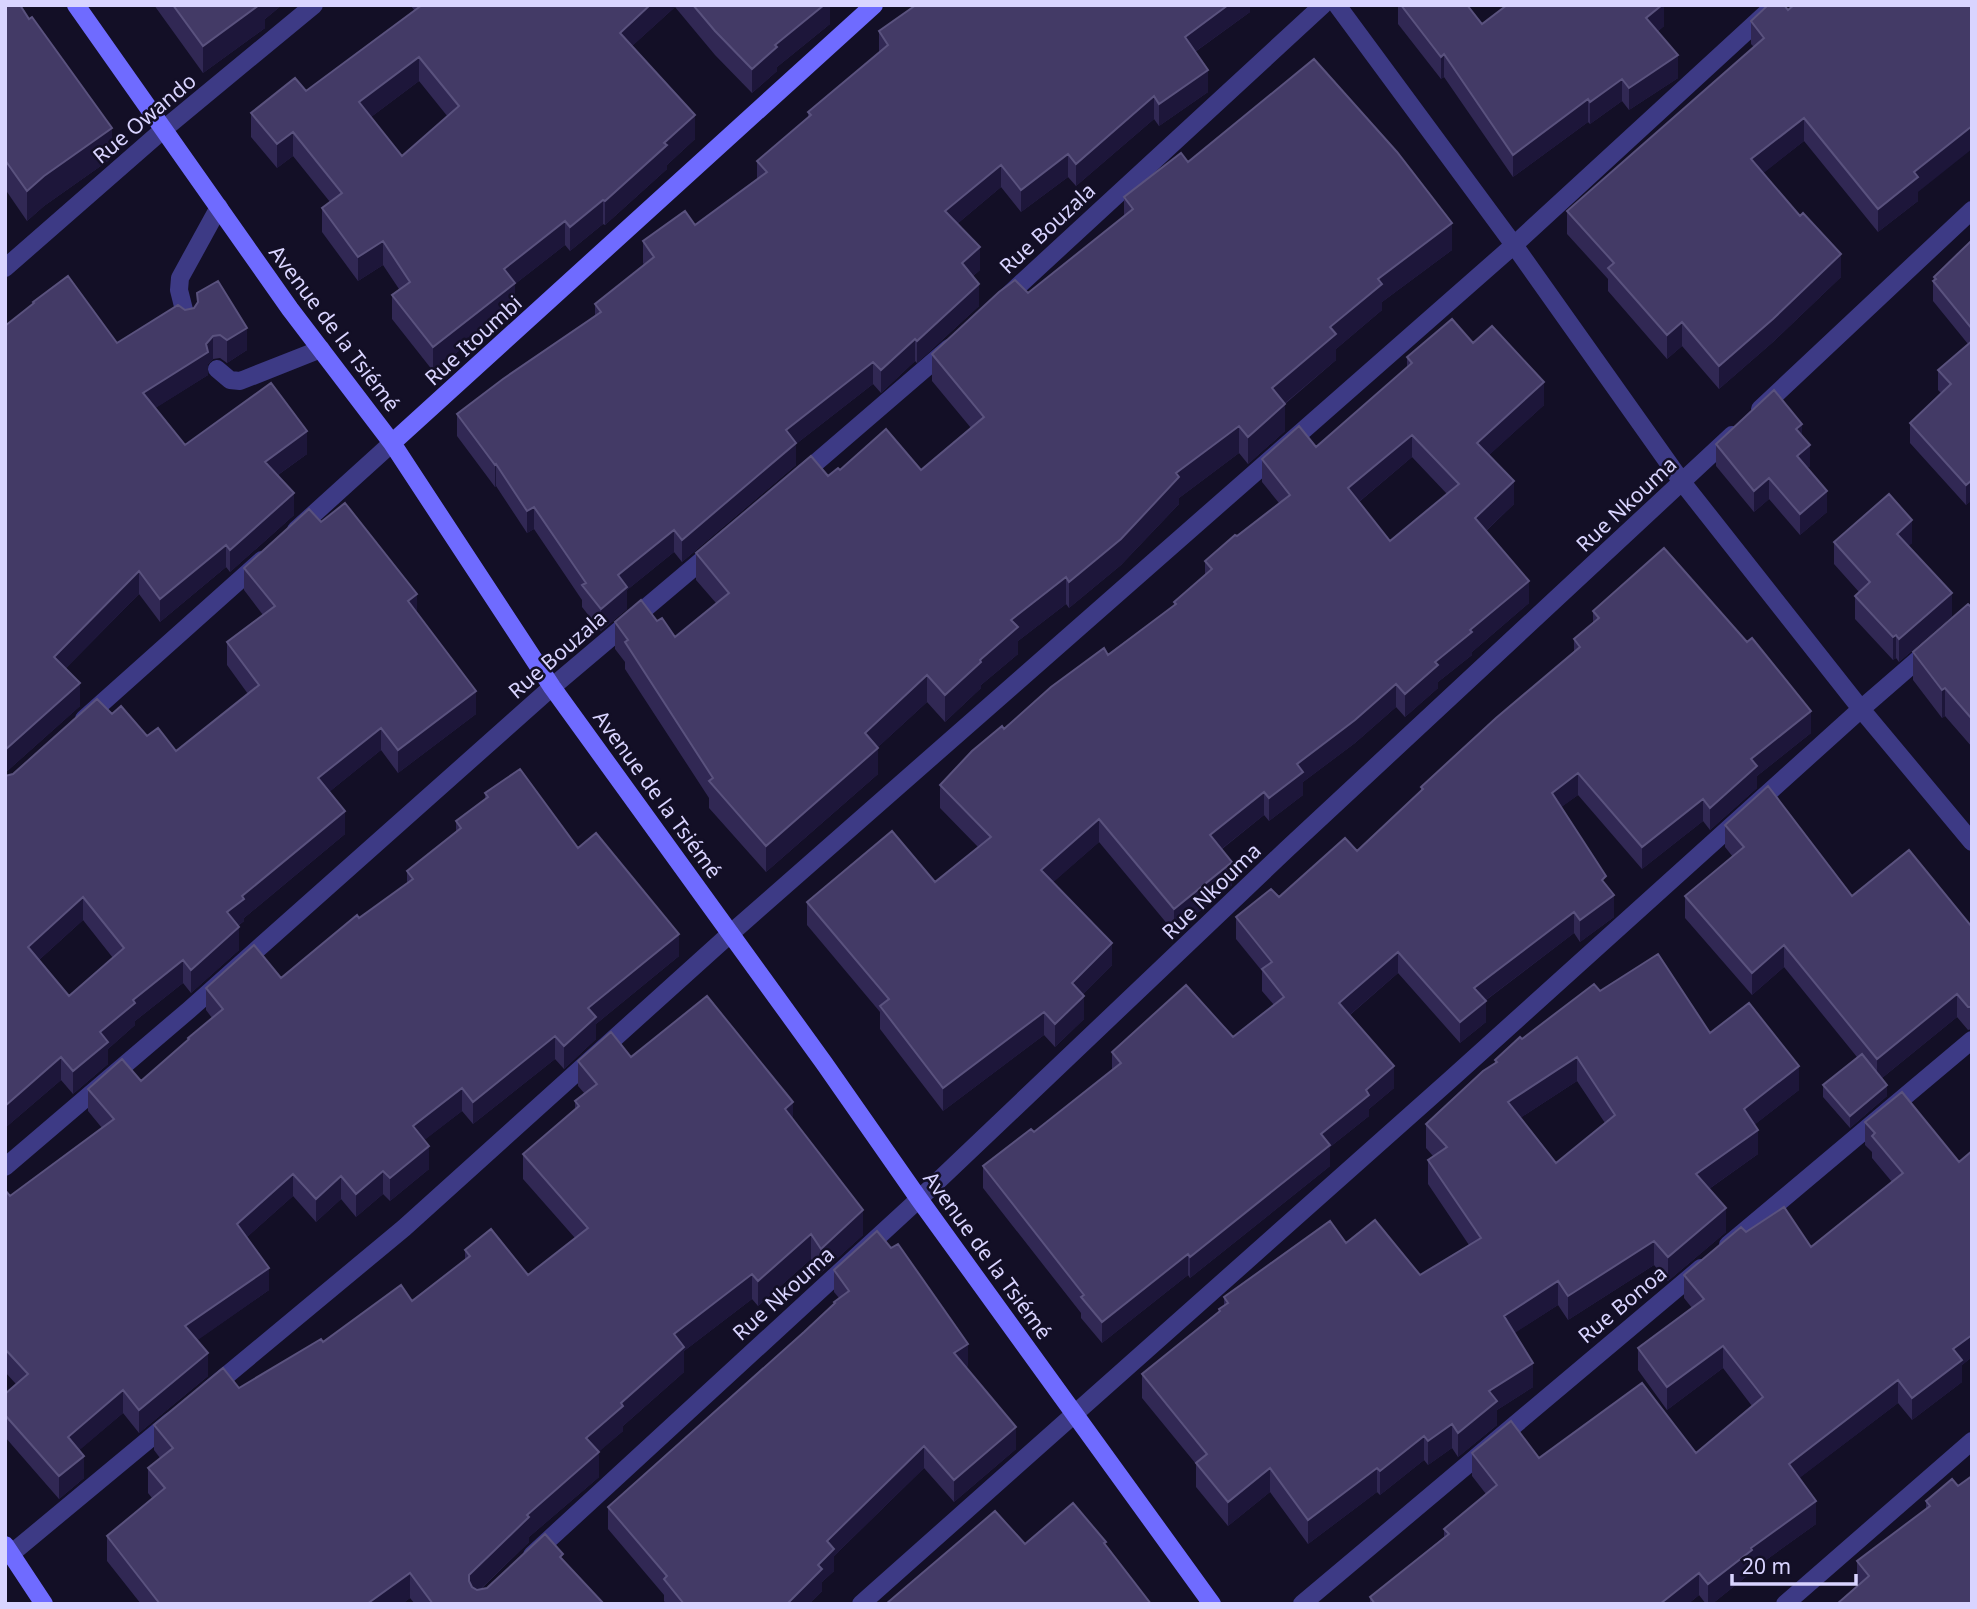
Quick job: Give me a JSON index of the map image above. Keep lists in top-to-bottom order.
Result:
{
  "streets": {
    "main road": ["Avenue de la Tsiémé", "Rue Itoumbi"],
    "street": [
      "Rue Owando",
      "Rue Bouzala",
      "Rue Nkouma",
      "Rue Bonoa"
    ]
  },
  "crossings": [
    ["Rue Owando", "Avenue de la Tsiémé"],
    ["Rue Bouzala", "Avenue de la Tsiémé"],
    ["Avenue de la Tsiémé", "Rue Itoumbi"],
    ["Avenue de la Tsiémé", "Rue Nkouma"]
  ],
  "scale_bar": "20 m"
}
